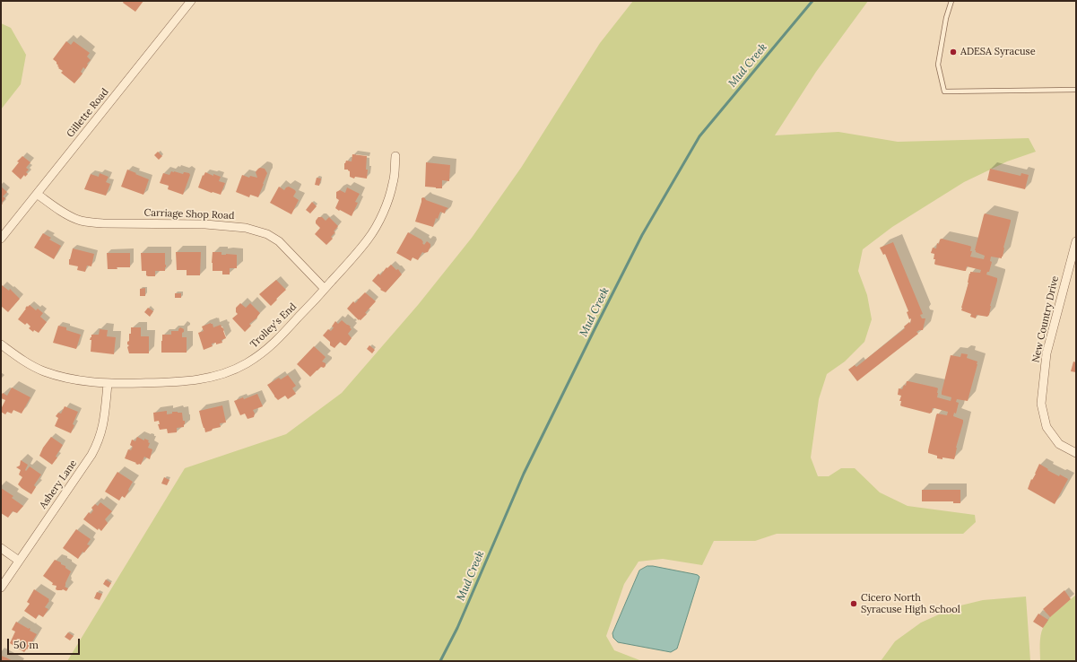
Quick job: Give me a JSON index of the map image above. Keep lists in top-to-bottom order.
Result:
{
  "streets": {
    "street": [
      "Gillette Road",
      "Carriage Shop Road",
      "New Country Drive",
      "Trolley's End",
      "Ashery Lane"
    ]
  },
  "crossings": [
    ["Gillette Road", "Carriage Shop Road"],
    ["Carriage Shop Road", "Trolley's End"],
    ["Trolley's End", "Ashery Lane"]
  ],
  "water": ["Mud Creek"],
  "places": ["ADESA Syracuse", "Cicero North Syracuse High School"],
  "scale_bar": "50 m"
}
